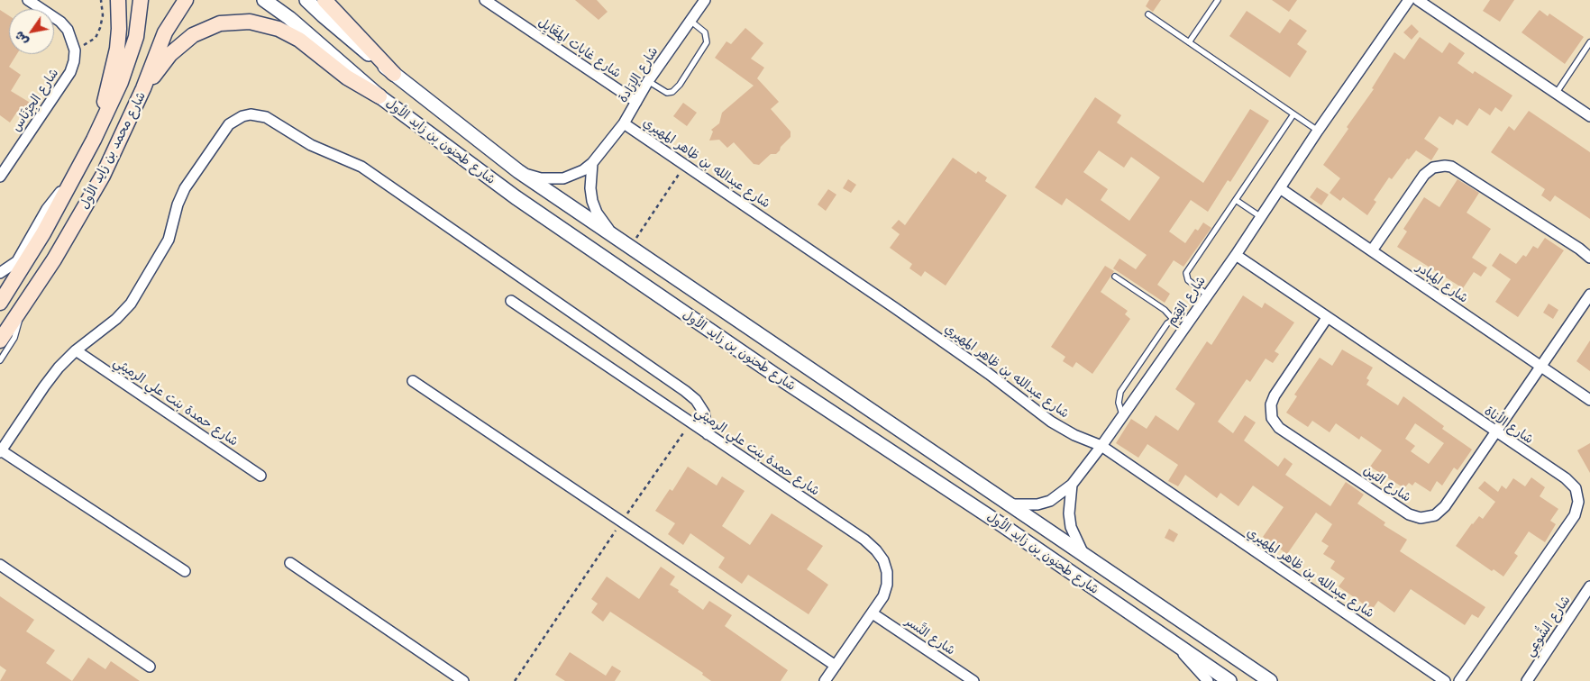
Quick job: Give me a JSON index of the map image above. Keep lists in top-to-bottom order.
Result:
{
  "streets": {
    "main road": ["شارع محمد بن زايد الأول"],
    "street": [
      "شارع غابات المِغَايِل",
      "شارع الإرَادة",
      "شارع الجِرْنَاس",
      "شارع طحنون بن زايد الأول",
      "شارع عبدالله بن ظاهر المهيري",
      "شارع المبادر",
      "شارع القِيَم",
      "شارع حمدة بنت علي الرميثي",
      "شارع الأناة",
      "شارع التين",
      "شارع الشُّوعِي",
      "شارع النَّسر"
    ]
  },
  "crossings": [
    ["شارع غابات المِغَايِل", "شارع الإرَادة"],
    ["شارع الإرَادة", "شارع طحنون بن زايد الأول"],
    ["شارع الإرَادة", "شارع عبدالله بن ظاهر المهيري"],
    ["شارع طحنون بن زايد الأول", "شارع القِيَم"],
    ["شارع عبدالله بن ظاهر المهيري", "شارع القِيَم"],
    ["شارع المبادر", "شارع القِيَم"],
    ["شارع المبادر", "شارع التين"],
    ["شارع القِيَم", "شارع الأناة"],
    ["شارع حمدة بنت علي الرميثي", "شارع النَّسر"],
    ["شارع الأناة", "شارع التين"]
  ],
  "north": "bottom left"
}
